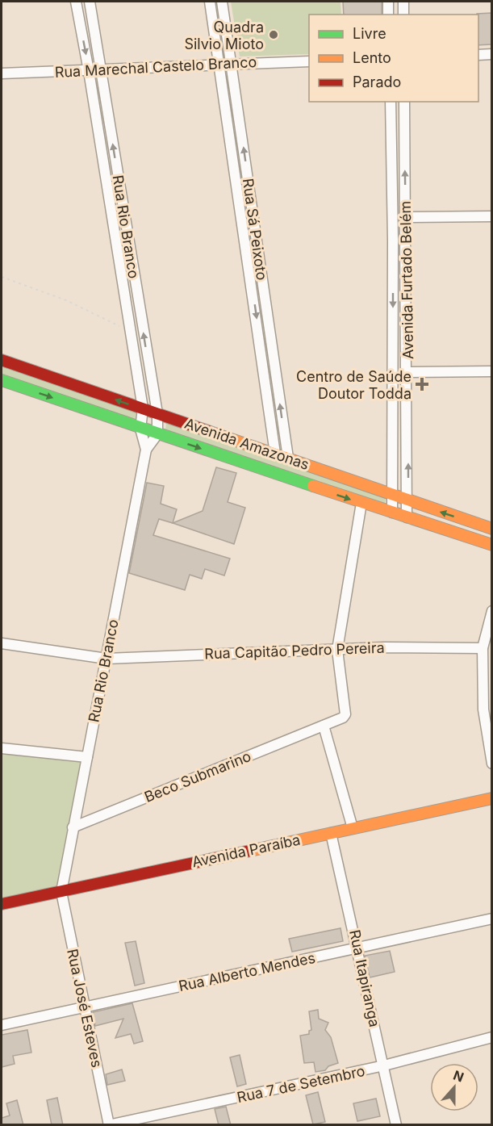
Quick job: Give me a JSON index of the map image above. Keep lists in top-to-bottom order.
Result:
{
  "streets": {
    "street": [
      "Rua Marechal Castelo Branco",
      "Rua Rio Branco",
      "Rua Sá Peixoto",
      "Avenida Furtado Belém",
      "Avenida Amazonas",
      "Rua Capitão Pedro Pereira",
      "Beco Submarino",
      "Avenida Paraíba",
      "Rua Alberto Mendes",
      "Rua Itapiranga",
      "Rua José Esteves",
      "Rua 7 de Setembro"
    ]
  },
  "crossings": [
    ["Rua Marechal Castelo Branco", "Rua Rio Branco"],
    ["Rua Marechal Castelo Branco", "Rua Sá Peixoto"],
    ["Rua Rio Branco", "Avenida Amazonas"],
    ["Rua Rio Branco", "Rua Capitão Pedro Pereira"],
    ["Rua Rio Branco", "Beco Submarino"],
    ["Rua Rio Branco", "Avenida Paraíba"],
    ["Rua Rio Branco", "Rua José Esteves"],
    ["Rua Sá Peixoto", "Avenida Amazonas"],
    ["Avenida Furtado Belém", "Avenida Amazonas"],
    ["Rua Capitão Pedro Pereira", "Beco Submarino"],
    ["Avenida Paraíba", "Rua Itapiranga"],
    ["Avenida Paraíba", "Rua José Esteves"],
    ["Rua Alberto Mendes", "Rua Itapiranga"],
    ["Rua Alberto Mendes", "Rua José Esteves"],
    ["Rua Itapiranga", "Rua 7 de Setembro"],
    ["Rua José Esteves", "Rua 7 de Setembro"]
  ],
  "places": {
    "other": ["Quadra Silvio Mioto"],
    "health": ["Centro de Saúde Doutor Todda"]
  },
  "legend": ["Livre", "Lento", "Parado"],
  "north": "top"
}
